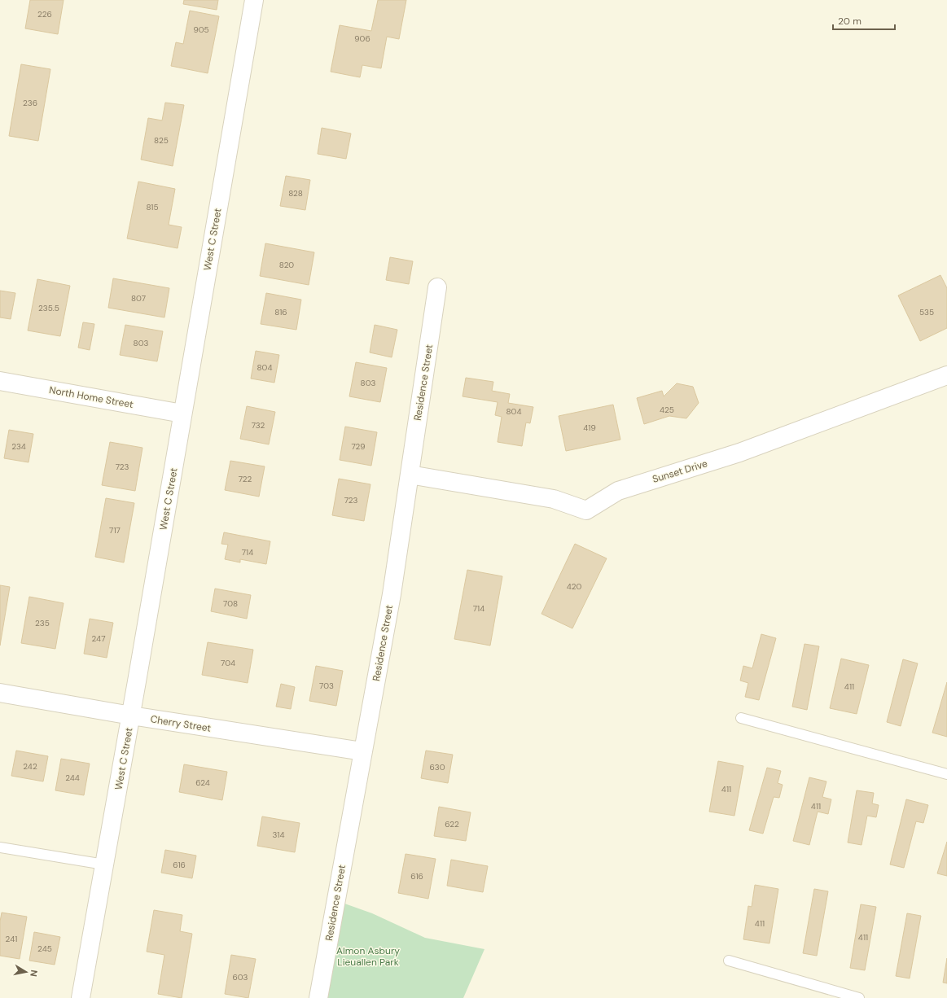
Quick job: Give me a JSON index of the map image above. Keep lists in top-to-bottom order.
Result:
{
  "streets": {
    "street": [
      "West C Street",
      "Residence Street",
      "North Home Street",
      "Sunset Drive",
      "Cherry Street"
    ]
  },
  "crossings": [
    ["West C Street", "North Home Street"],
    ["West C Street", "Cherry Street"],
    ["Residence Street", "Sunset Drive"],
    ["Residence Street", "Cherry Street"]
  ],
  "parks": ["Almon Asbury Lieuallen Park"],
  "house_numbers": [
    "226",
    "905",
    "906",
    "236",
    "825",
    "828",
    "815",
    "820",
    "807",
    "235.5",
    "816",
    "535",
    "803",
    "804",
    "803",
    "425",
    "804",
    "732",
    "419",
    "234",
    "729",
    "723",
    "722",
    "723",
    "717",
    "714",
    "420",
    "708",
    "714",
    "235",
    "247",
    "704",
    "703",
    "411",
    "242",
    "630",
    "244",
    "624",
    "411",
    "411",
    "622",
    "314",
    "616",
    "616",
    "411",
    "411",
    "241",
    "245",
    "603"
  ],
  "scale_bar": "20 m",
  "north": "right"
}
